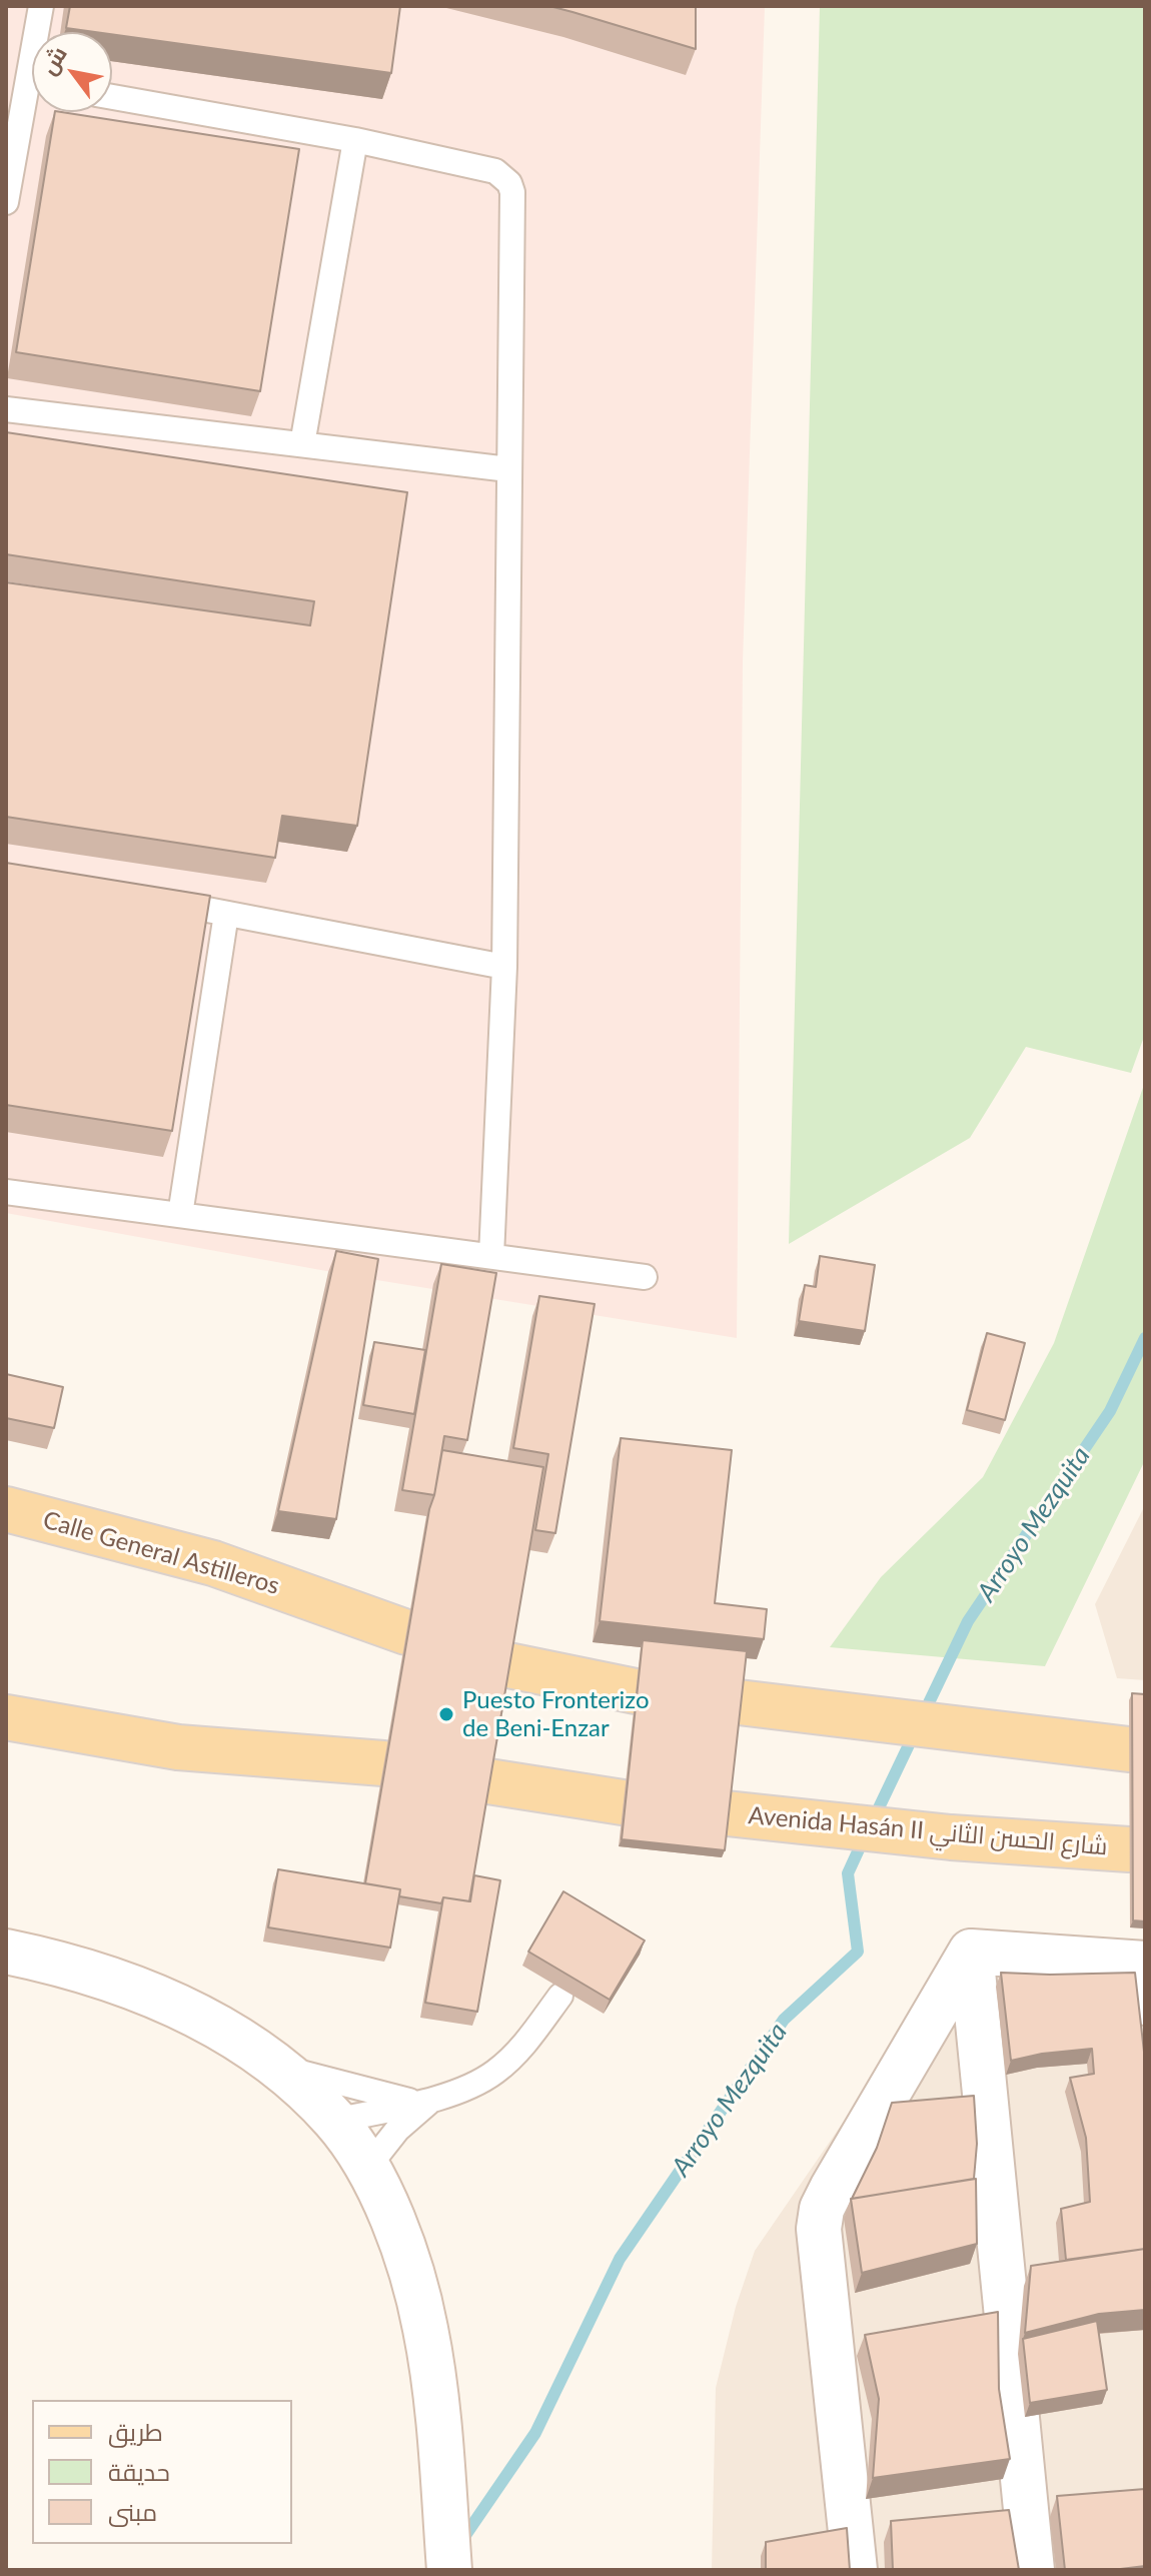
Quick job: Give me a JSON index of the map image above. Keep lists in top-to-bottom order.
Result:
{
  "streets": {
    "main road": ["Calle General Astilleros", "Avenida Hasán II شارع الحسن الثاني"]
  },
  "water": ["Arroyo Mezquita"],
  "places": ["Puesto Fronterizo de Beni-Enzar"],
  "legend": ["طريق", "حديقة", "مبنى"],
  "north": "top left"
}
